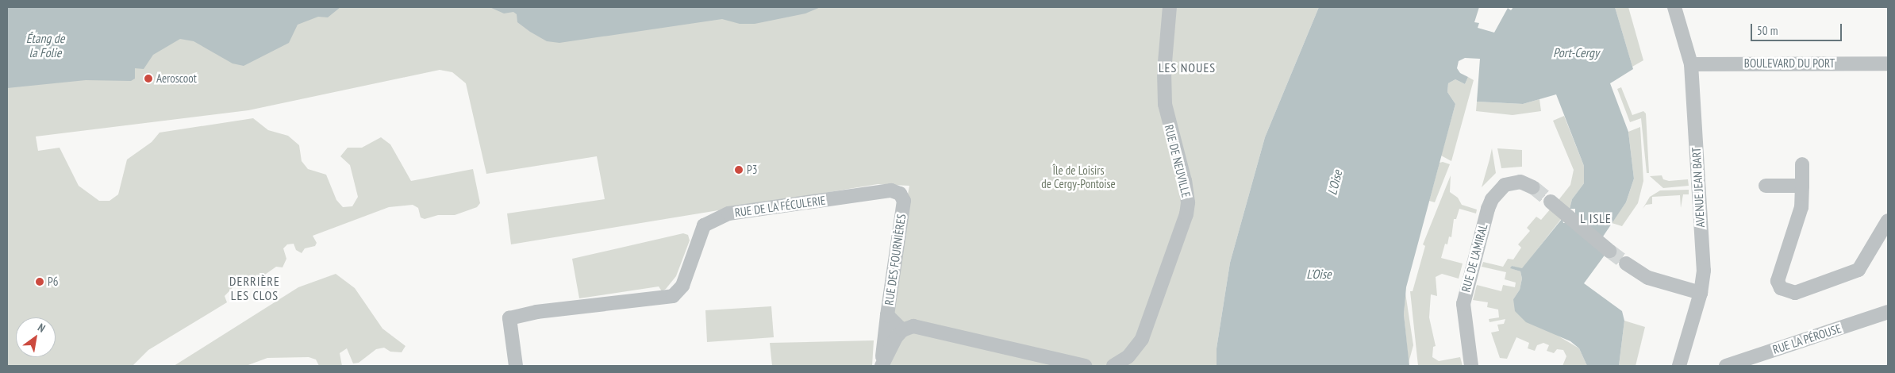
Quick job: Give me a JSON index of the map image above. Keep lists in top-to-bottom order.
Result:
{
  "streets": {
    "street": [
      "BOULEVARD DU PORT",
      "RUE DE NEUVILLE",
      "AVENUE JEAN BART",
      "RUE DE LA FÉCULERIE",
      "RUE DE L'AMIRAL",
      "RUE DES FOURNIÈRES",
      "RUE LA PÉROUSE"
    ]
  },
  "crossings": [
    ["BOULEVARD DU PORT", "AVENUE JEAN BART"],
    ["RUE DE LA FÉCULERIE", "RUE DES FOURNIÈRES"]
  ],
  "districts": ["LES NOUES", "L ISLE", "DERRIÈRE LES CLOS"],
  "water": [
    "Étang de la Folie",
    "Port-Cergy",
    "L'Oise",
    "L’Oise"
  ],
  "parks": ["Île de Loisirs de Cergy-Pontoise"],
  "places": ["Aeroscoot", "P3", "P6"],
  "scale_bar": "50 m",
  "north": "top right"
}
